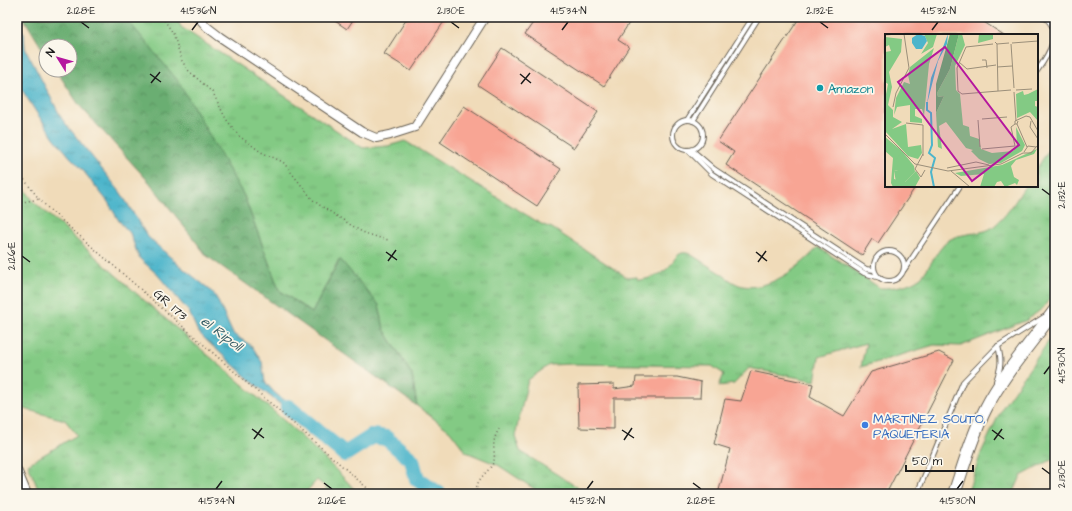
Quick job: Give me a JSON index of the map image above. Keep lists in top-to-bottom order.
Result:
{
  "streets": {
    "path": ["GR 173"]
  },
  "water": ["el Ripoll"],
  "places": ["Amazon", "MARTINEZ SOUTO, PAQUETERIA"],
  "scale_bar": "50 m",
  "north": "top left",
  "coordinates": [
    "2.128°E",
    "41.536°N",
    "2.130°E",
    "41.534°N",
    "2.132°E",
    "41.532°N",
    "2.126°E",
    "41.530°N"
  ]
}
